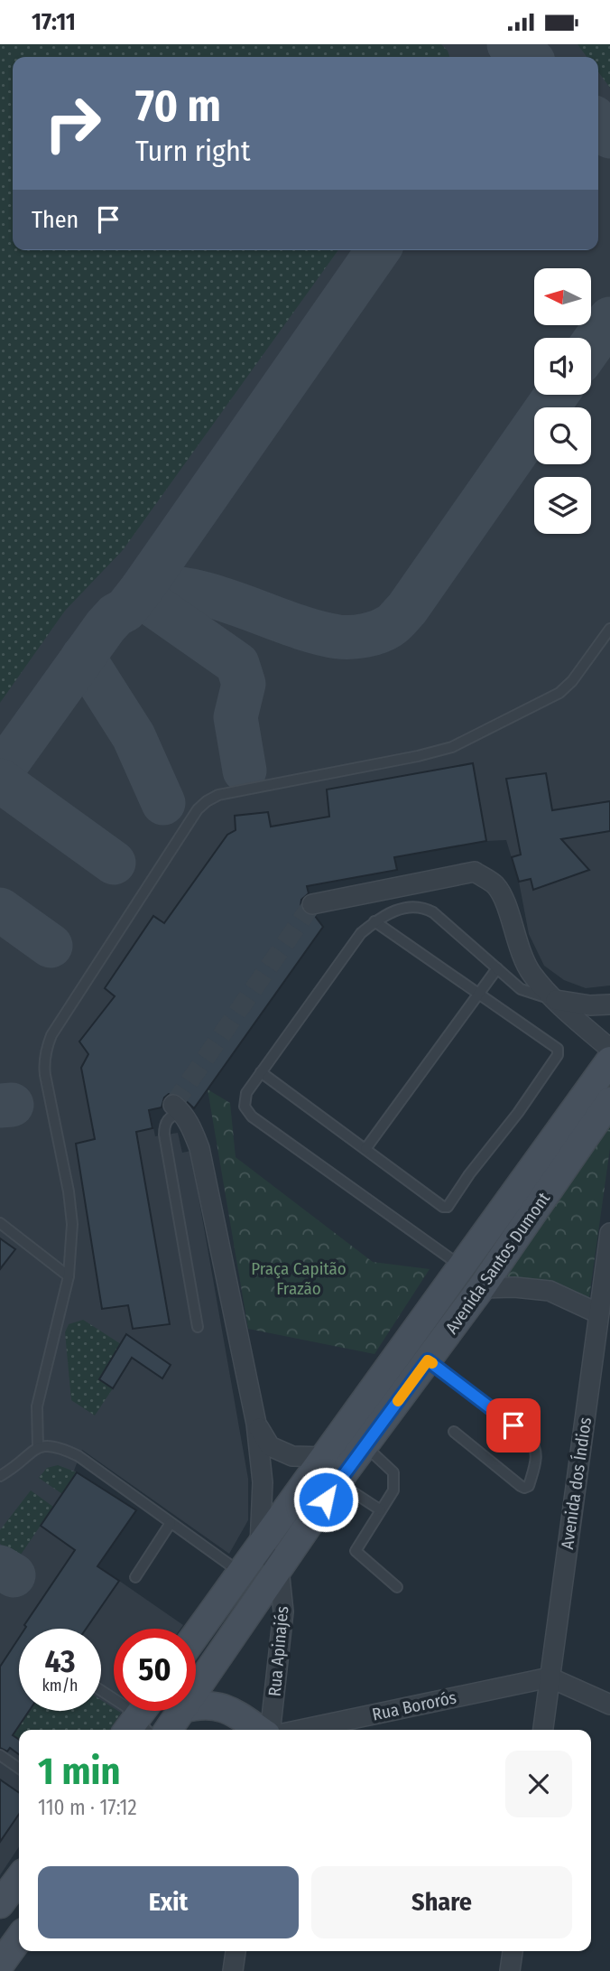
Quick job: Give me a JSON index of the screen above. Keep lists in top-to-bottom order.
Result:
{
  "streets": {
    "main road": ["Avenida Santos Dumont"],
    "street": ["Avenida dos Índios", "Rua Apinajés", "Rua Bororós"]
  },
  "crossings": [
    ["Avenida Santos Dumont", "Rua Apinajés"],
    ["Avenida dos Índios", "Rua Bororós"]
  ],
  "parks": ["Praça Capitão Frazão"],
  "north": "left",
  "page": {
    "status": "17:11",
    "turn": ["70 m", "Turn right"],
    "then": "Then",
    "speed": "43 km/h",
    "limit": "50",
    "heading": ["1 min", "110 m · 17:12"],
    "buttons": ["Exit", "Share"]
  }
}
